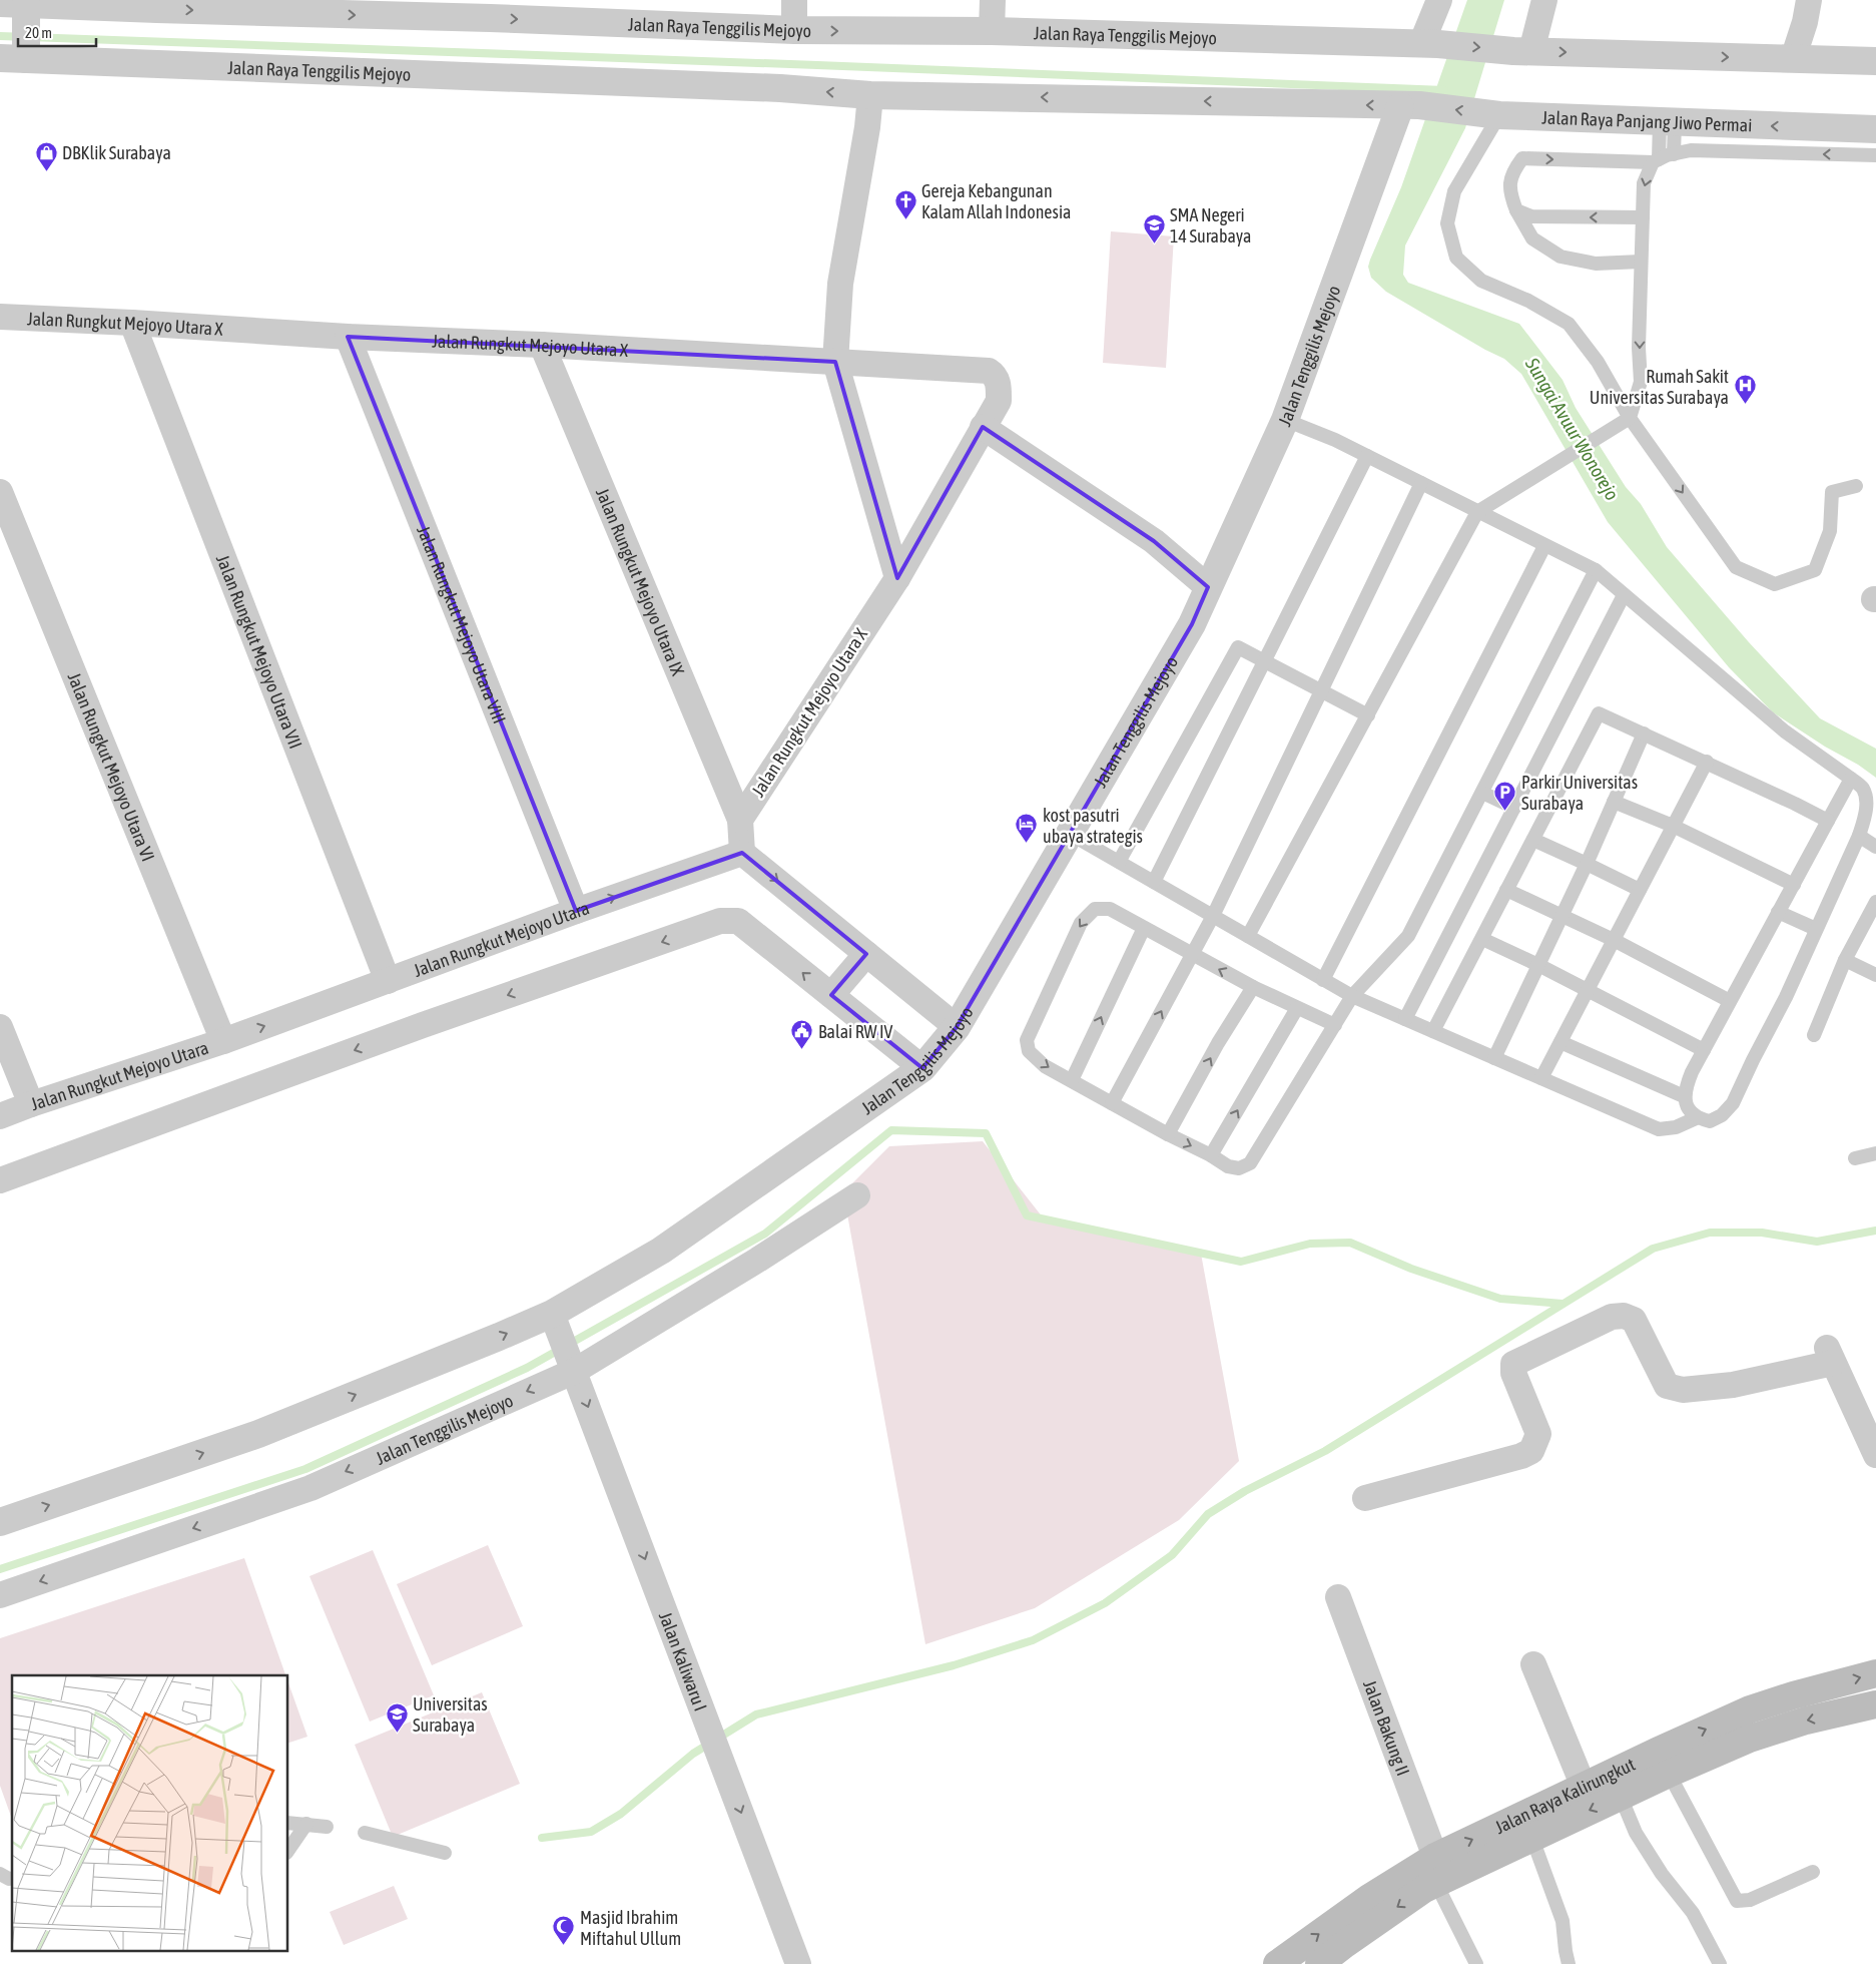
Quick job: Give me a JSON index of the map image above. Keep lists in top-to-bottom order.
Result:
{
  "streets": {
    "main road": ["Jalan Raya Kalirungkut"],
    "street": [
      "Jalan Raya Tenggilis Mejoyo",
      "Jalan Raya Panjang Jiwo Permai",
      "Jalan Rungkut Mejoyo Utara X",
      "Jalan Tenggilis Mejoyo",
      "Jalan Rungkut Mejoyo Utara IX",
      "Jalan Rungkut Mejoyo Utara VIII",
      "Jalan Rungkut Mejoyo Utara VII",
      "Jalan Rungkut Mejoyo Utara VI",
      "Jalan Rungkut Mejoyo Utara",
      "Jalan Kaliwaru I",
      "Jalan Bakung II"
    ]
  },
  "crossings": [
    ["Jalan Raya Tenggilis Mejoyo", "Jalan Raya Panjang Jiwo Permai"],
    ["Jalan Raya Tenggilis Mejoyo", "Jalan Tenggilis Mejoyo"],
    ["Jalan Raya Panjang Jiwo Permai", "Jalan Tenggilis Mejoyo"],
    ["Jalan Rungkut Mejoyo Utara X", "Jalan Rungkut Mejoyo Utara IX"],
    ["Jalan Rungkut Mejoyo Utara X", "Jalan Rungkut Mejoyo Utara VIII"],
    ["Jalan Rungkut Mejoyo Utara X", "Jalan Rungkut Mejoyo Utara VII"],
    ["Jalan Tenggilis Mejoyo", "Jalan Kaliwaru I"],
    ["Jalan Rungkut Mejoyo Utara VIII", "Jalan Rungkut Mejoyo Utara"],
    ["Jalan Rungkut Mejoyo Utara VII", "Jalan Rungkut Mejoyo Utara"],
    ["Jalan Rungkut Mejoyo Utara VI", "Jalan Rungkut Mejoyo Utara"],
    ["Jalan Bakung II", "Jalan Raya Kalirungkut"]
  ],
  "one_way": ["Jalan Kaliwaru I"],
  "water": ["Sungai Avuur Wonorejo"],
  "places": {
    "shop": ["DBKlik Surabaya"],
    "church": ["Gereja Kebangunan Kalam Allah Indonesia"],
    "school or university": ["SMA Negeri 14 Surabaya", "Universitas Surabaya"],
    "hospital": ["Rumah Sakit Universitas Surabaya"],
    "parking": ["Parkir Universitas Surabaya"],
    "hotel": ["kost pasutri ubaya strategis"],
    "public building": ["Balai RW IV"],
    "mosque": ["Masjid Ibrahim Miftahul Ullum"]
  },
  "scale_bar": "20 m"
}
